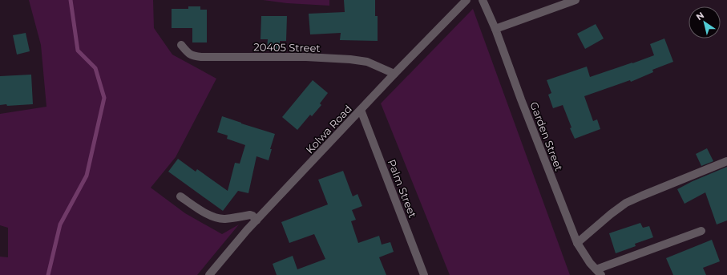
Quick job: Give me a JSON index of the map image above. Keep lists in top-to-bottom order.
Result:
{
  "streets": {
    "street": [
      "20405 Street",
      "Kolwa Road",
      "Garden Street",
      "Palm Street"
    ]
  },
  "crossings": [
    ["20405 Street", "Kolwa Road"],
    ["Kolwa Road", "Palm Street"]
  ],
  "north": "top left"
}
